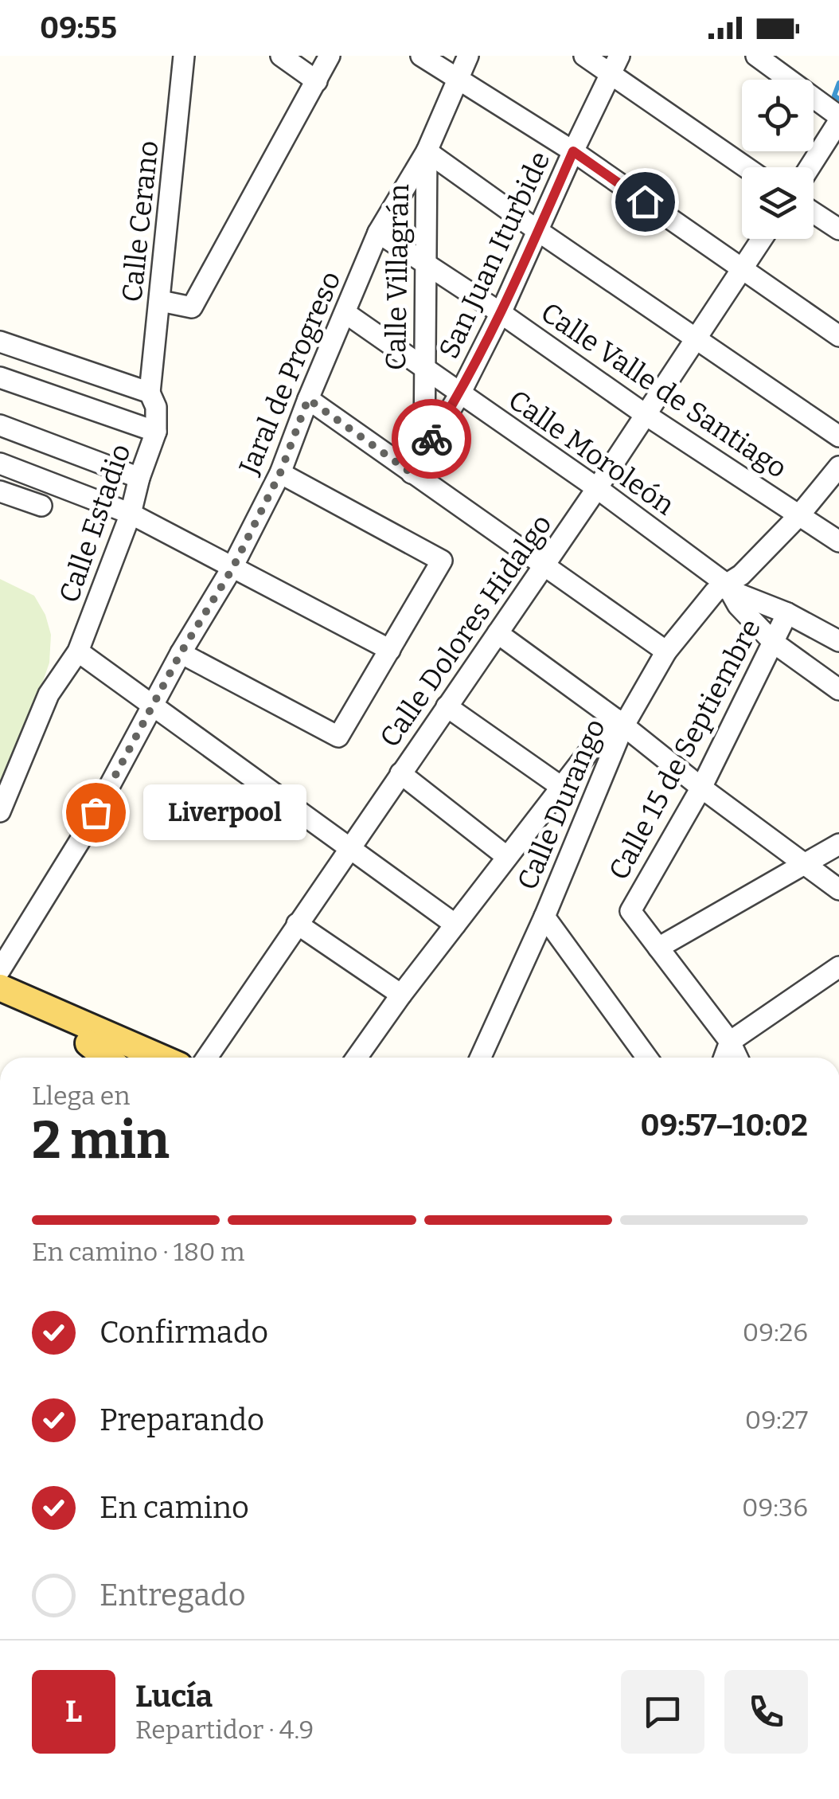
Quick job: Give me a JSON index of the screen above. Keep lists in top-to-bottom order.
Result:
{
  "streets": {
    "street": [
      "Calle Cerano",
      "San Juan Iturbide",
      "Calle Villagrán",
      "Jaral de Progreso",
      "Calle Valle de Santiago",
      "Calle Moroleón",
      "Calle Estadio",
      "Calle Dolores Hidalgo",
      "Calle 15 de Septiembre",
      "Calle Durango"
    ]
  },
  "crossings": [
    ["Calle Cerano", "Calle Estadio"],
    ["San Juan Iturbide", "Calle Villagrán"],
    ["San Juan Iturbide", "Calle Valle de Santiago"],
    ["San Juan Iturbide", "Calle Moroleón"],
    ["Calle Villagrán", "Jaral de Progreso"],
    ["Calle Villagrán", "Calle Valle de Santiago"],
    ["Calle Villagrán", "Calle Moroleón"],
    ["Jaral de Progreso", "Calle Valle de Santiago"],
    ["Jaral de Progreso", "Calle Moroleón"],
    ["Calle Valle de Santiago", "Calle Dolores Hidalgo"],
    ["Calle Valle de Santiago", "Calle Durango"],
    ["Calle Moroleón", "Calle Dolores Hidalgo"],
    ["Calle Moroleón", "Calle Durango"]
  ],
  "places": ["Liverpool"],
  "page": {
    "status": "09:55",
    "bubble": "Liverpool",
    "heading": ["2 min", "Llega en", "09:57–10:02"],
    "panel": ["Lucía", "Repartidor · 4.9"],
    "bar": "En camino · 180 m",
    "list": [
      ["Confirmado", "09:26"],
      ["Preparando", "09:27"],
      ["En camino", "09:36"],
      "Entregado"
    ],
    "round": "L"
  }
}
